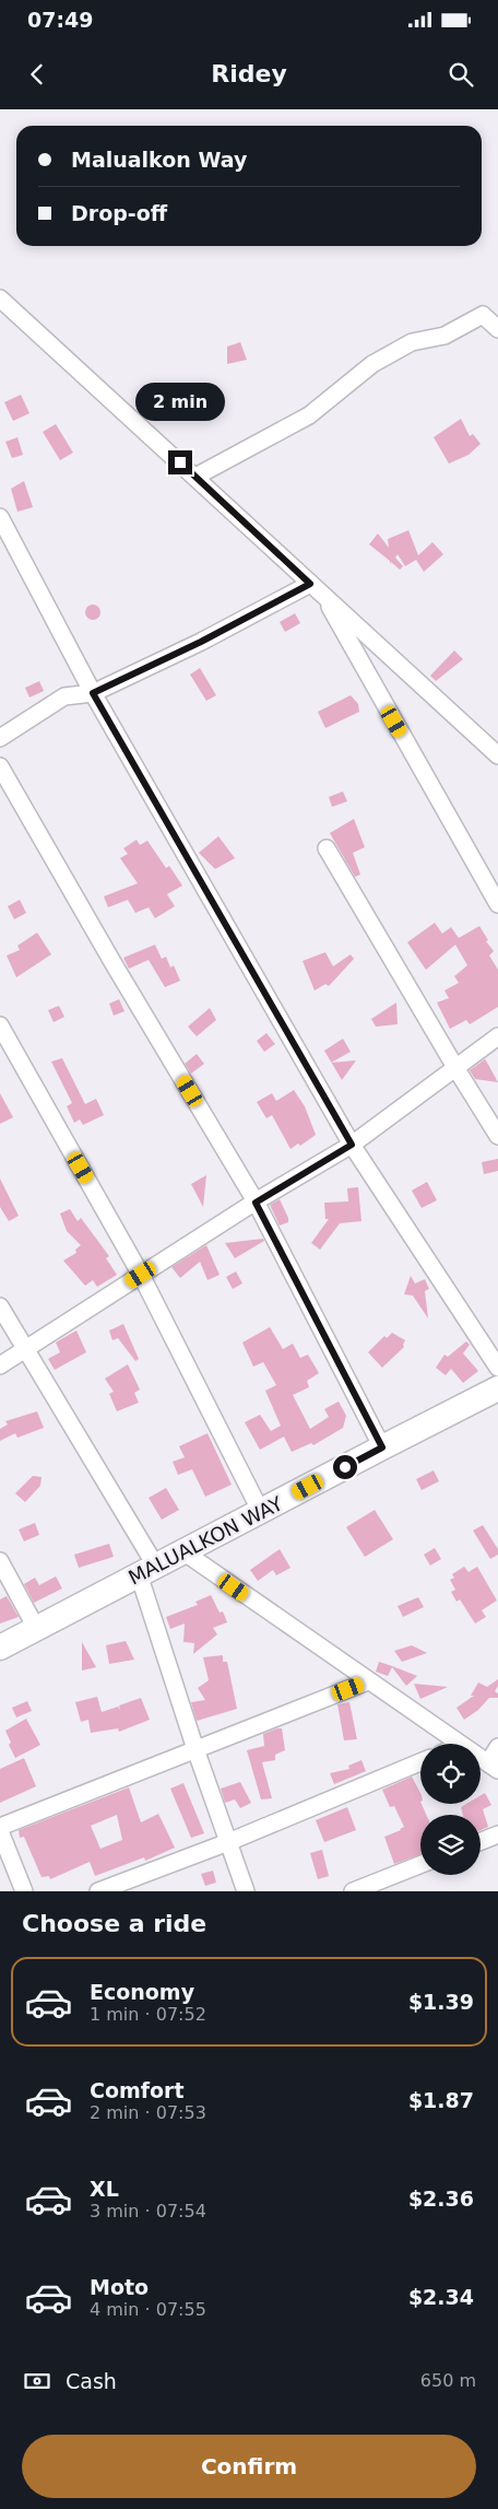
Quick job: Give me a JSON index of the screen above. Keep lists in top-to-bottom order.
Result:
{
  "streets": {
    "main road": ["MALUALKON WAY"]
  },
  "page": {
    "status": "07:49",
    "header": "Ridey",
    "banner": ["Malualkon Way", "Drop-off"],
    "bubble": "2 min",
    "heading": "Choose a ride",
    "list": [
      {
        "name": "Economy",
        "note": "1 min · 07:52",
        "value": "$1.39"
      },
      {
        "name": "Comfort",
        "note": "2 min · 07:53",
        "value": "$1.87"
      },
      {
        "name": "XL",
        "note": "3 min · 07:54",
        "value": "$2.36"
      },
      {
        "name": "Moto",
        "note": "4 min · 07:55",
        "value": "$2.34"
      }
    ],
    "pay": ["Cash", "650 m"],
    "buttons": "Confirm"
  }
}
